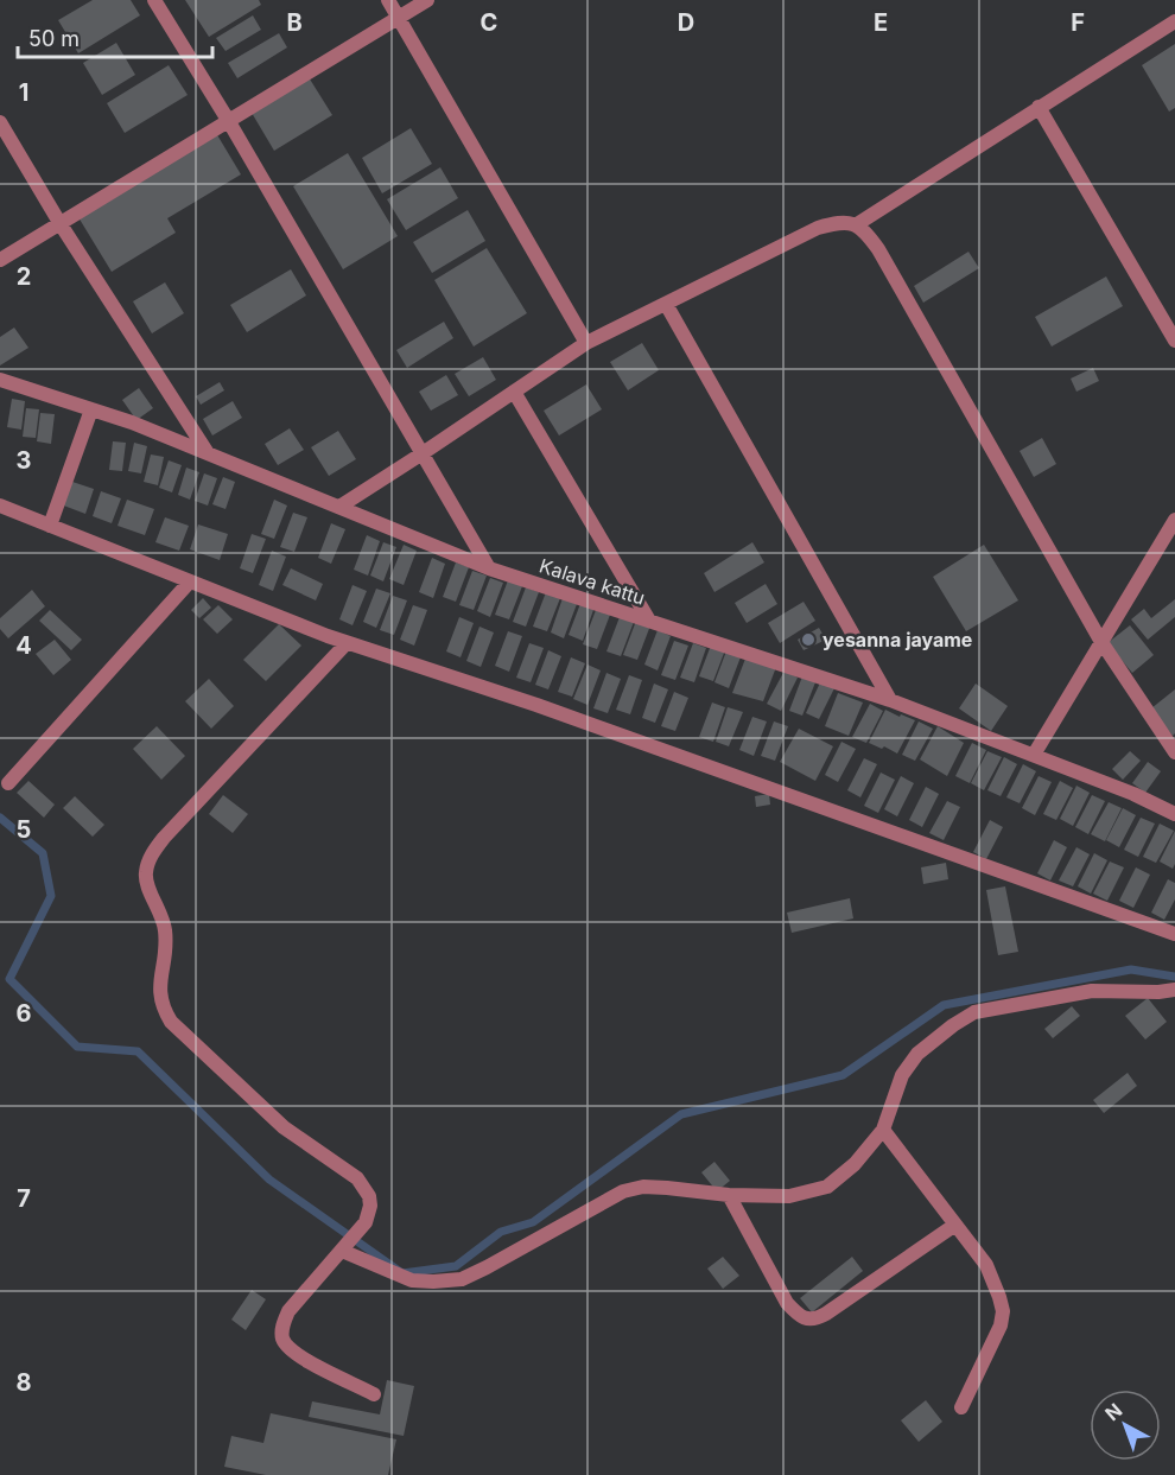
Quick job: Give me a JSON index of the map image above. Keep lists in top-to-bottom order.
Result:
{
  "streets": {
    "street": ["Kalava kattu"]
  },
  "places": ["yesanna jayame"],
  "scale_bar": "50 m",
  "north": "top left",
  "grid": {
    "columns": [
      "B",
      "C",
      "D",
      "E",
      "F"
    ],
    "rows": [
      "1",
      "2",
      "3",
      "4",
      "5",
      "6",
      "7",
      "8"
    ]
  }
}
